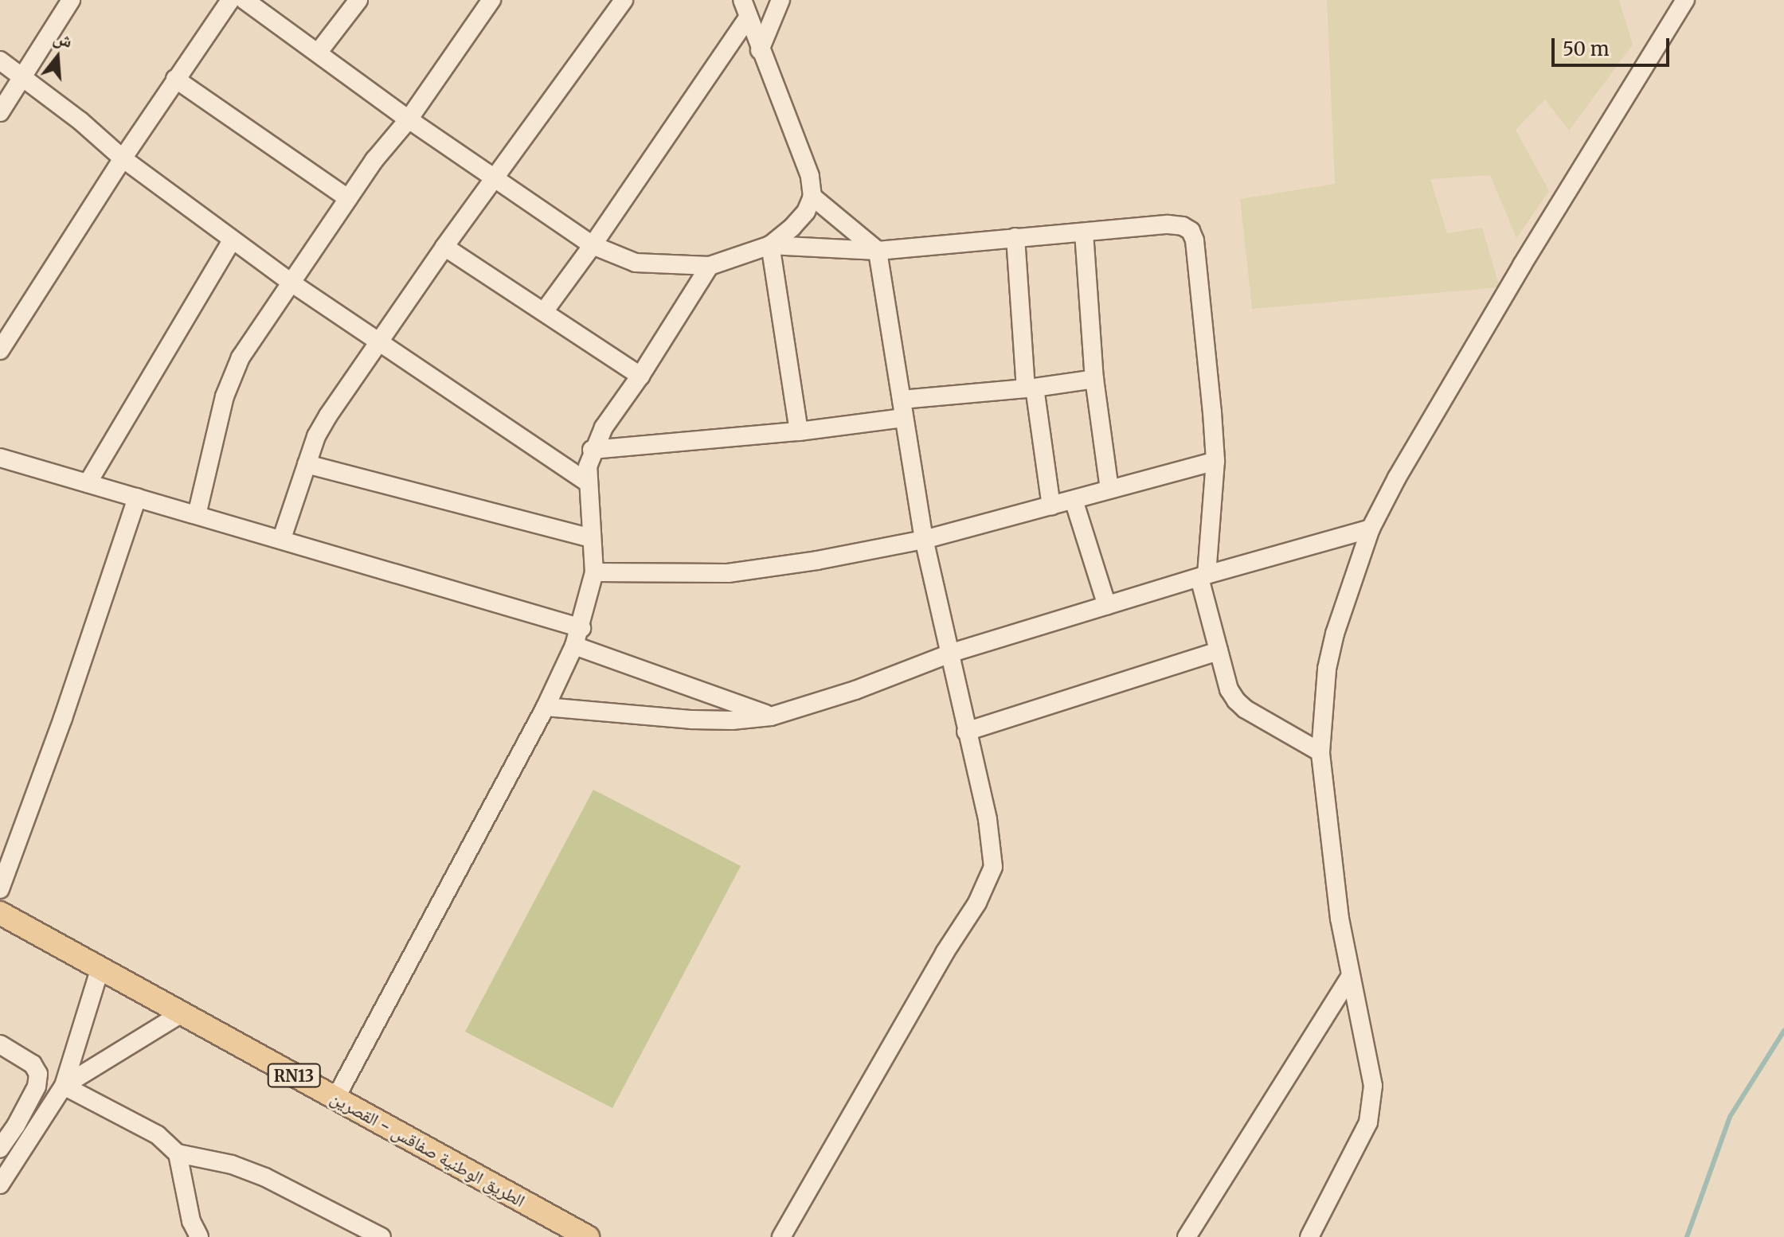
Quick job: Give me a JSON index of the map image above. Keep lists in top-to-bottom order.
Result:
{
  "streets": {
    "main road": ["RN13", "الطريق الوطنية صفاقس - القصرين"]
  },
  "scale_bar": "50 m",
  "north": "top"
}
